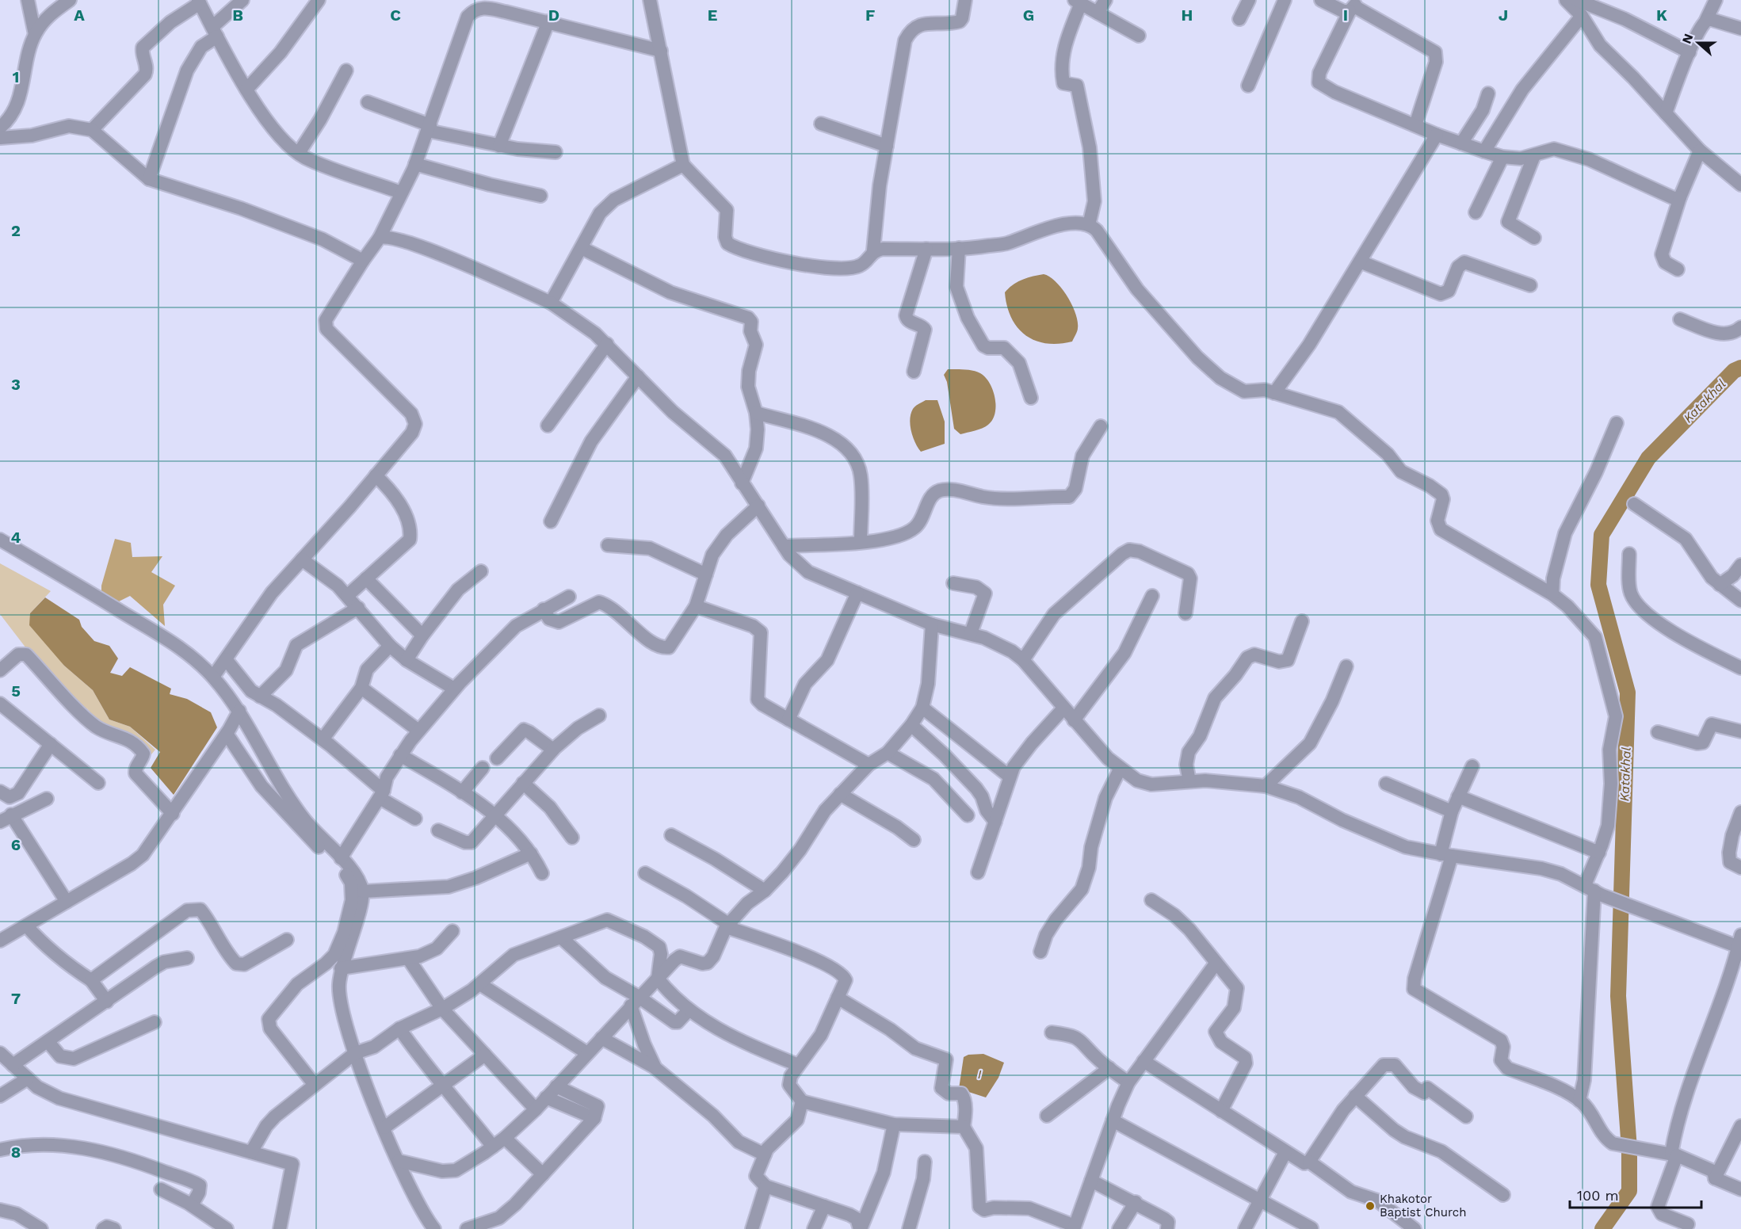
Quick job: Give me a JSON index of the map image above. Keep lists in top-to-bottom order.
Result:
{
  "water": ["Katakhal", "I"],
  "places": ["Khakotor Baptist Church"],
  "scale_bar": "100 m",
  "north": "left",
  "grid": {
    "columns": [
      "A",
      "B",
      "C",
      "D",
      "E",
      "F",
      "G",
      "H",
      "I",
      "J",
      "K"
    ],
    "rows": [
      "1",
      "2",
      "3",
      "4",
      "5",
      "6",
      "7",
      "8"
    ]
  }
}
